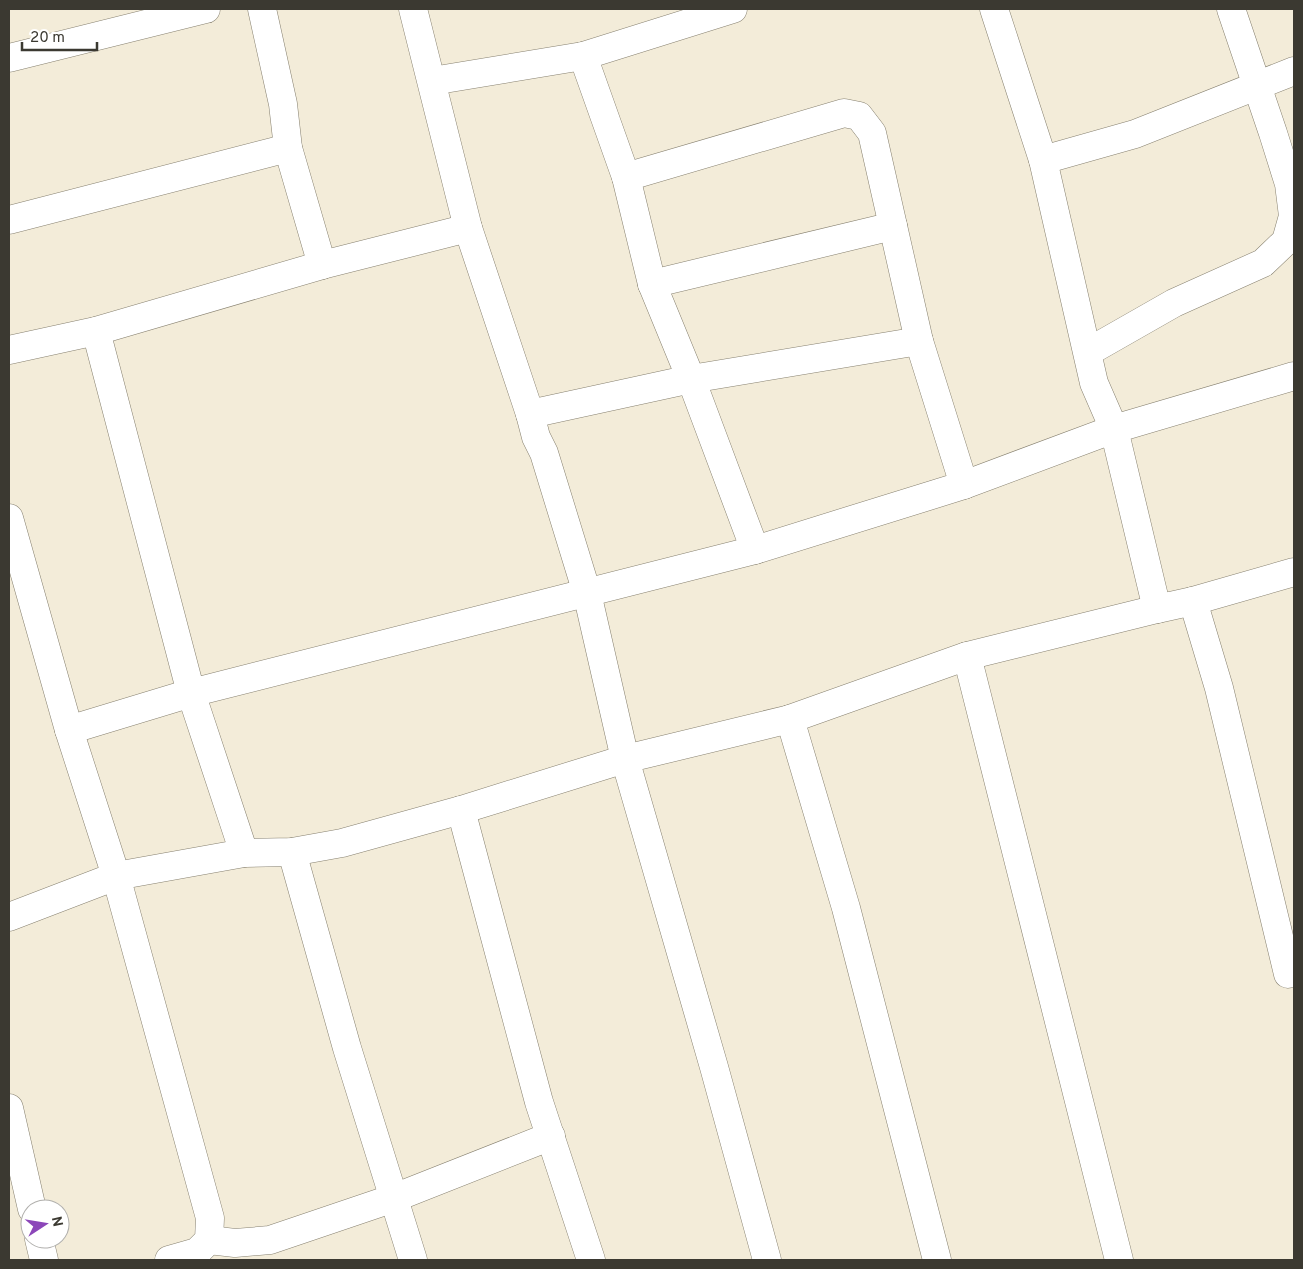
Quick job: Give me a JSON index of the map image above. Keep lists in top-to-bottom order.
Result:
{
  "scale_bar": "20 m",
  "north": "right"
}
